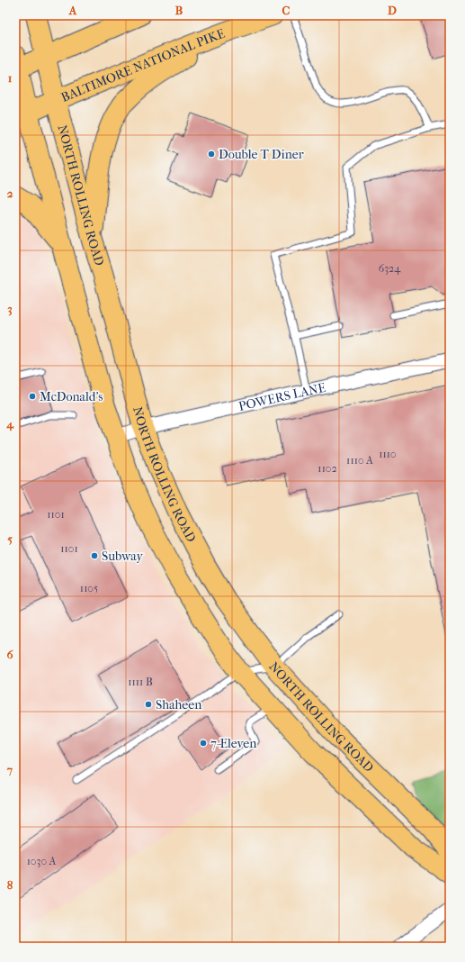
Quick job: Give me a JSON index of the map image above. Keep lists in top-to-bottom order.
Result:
{
  "streets": {
    "main road": ["BALTIMORE NATIONAL PIKE", "NORTH ROLLING ROAD"],
    "street": ["POWERS LANE"]
  },
  "crossings": [
    ["BALTIMORE NATIONAL PIKE", "NORTH ROLLING ROAD"],
    ["NORTH ROLLING ROAD", "POWERS LANE"]
  ],
  "places": [
    "Double T Diner",
    "McDonald's",
    "Subway",
    "Shaheen",
    "7-Eleven"
  ],
  "house_numbers": [
    "6324",
    "1110",
    "1110 A",
    "1102",
    "1101",
    "1101",
    "1105",
    "1111 B",
    "1030 A"
  ],
  "grid": {
    "columns": [
      "A",
      "B",
      "C",
      "D"
    ],
    "rows": [
      "1",
      "2",
      "3",
      "4",
      "5",
      "6",
      "7",
      "8"
    ]
  }
}
